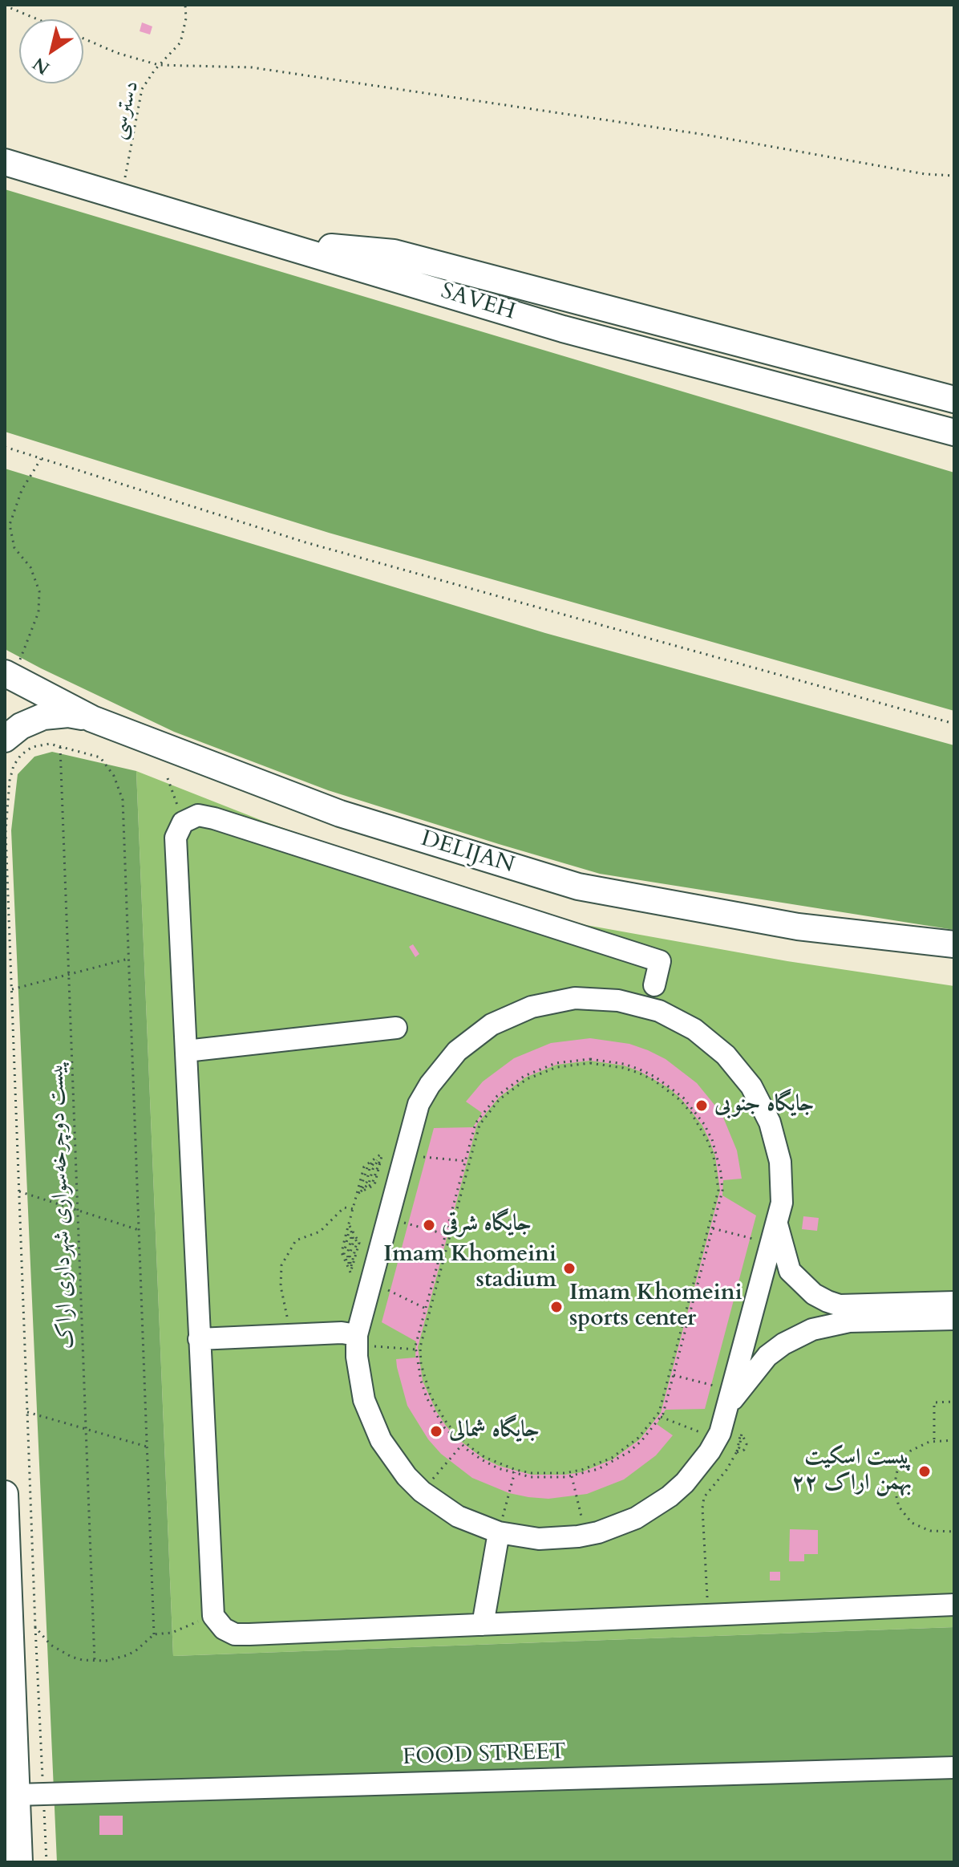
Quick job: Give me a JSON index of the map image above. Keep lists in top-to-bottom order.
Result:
{
  "streets": {
    "main road": ["SAVEH", "DELIJAN"],
    "street": ["FOOD STREET"],
    "path": ["دسترسی", "پیست دوچرخه‌سواری شهرداری اراک"]
  },
  "crossings": [
    ["دسترسی", "SAVEH"]
  ],
  "places": [
    "جایگاه جنوبی",
    "جایگاه شرقی",
    "Imam Khomeini stadium",
    "Imam Khomeini sports center",
    "جایگاه شمالی",
    "پیست اسکیت ۲۲ بهمن اراک"
  ],
  "north": "bottom left"
}
